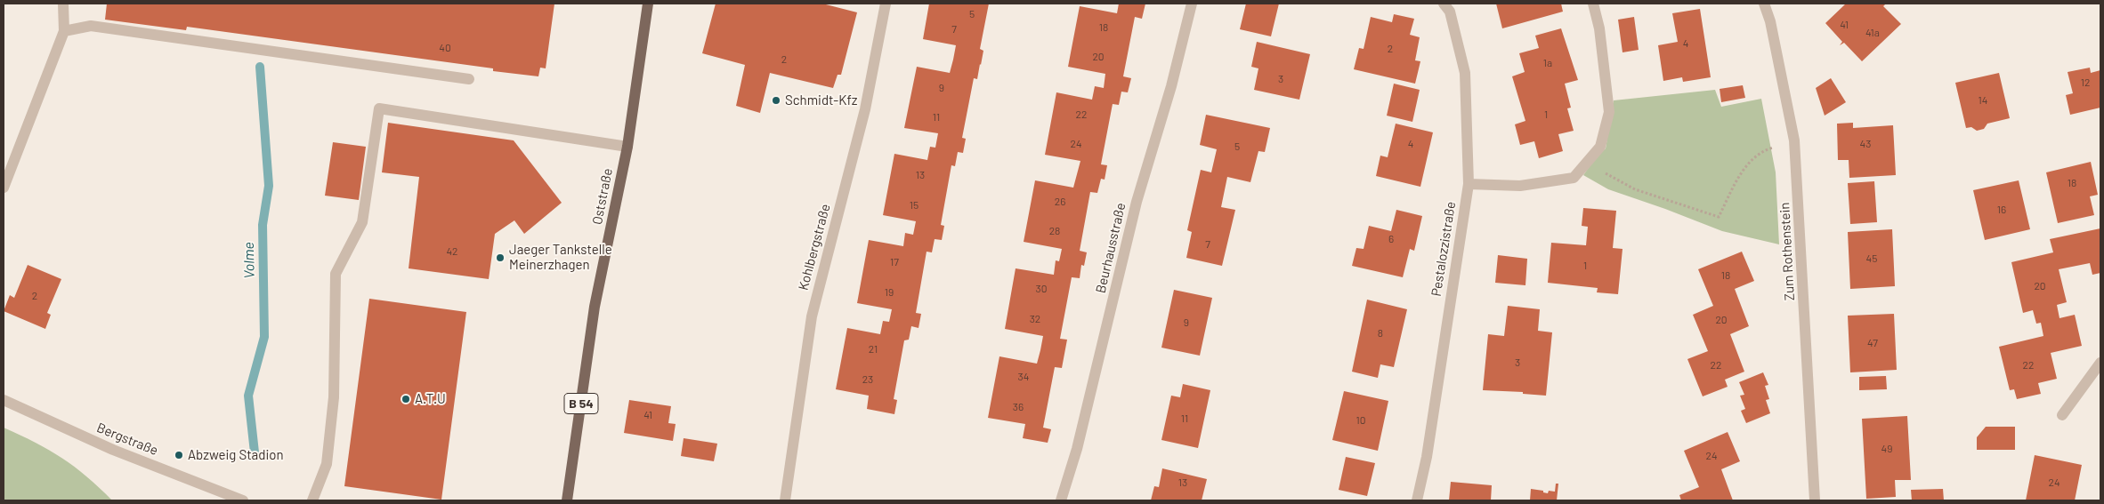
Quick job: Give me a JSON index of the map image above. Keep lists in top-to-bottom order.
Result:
{
  "streets": {
    "main road": ["Oststraße", "B 54"],
    "street": [
      "Kohlbergstraße",
      "Beurhausstraße",
      "Pestalozzistraße",
      "Zum Rothenstein",
      "Bergstraße"
    ]
  },
  "water": ["Volme"],
  "places": [
    "Schmidt-Kfz",
    "Jaeger Tankstelle Meinerzhagen",
    "A.T.U",
    "Abzweig Stadion"
  ],
  "house_numbers": [
    "5",
    "41",
    "18",
    "7",
    "41a",
    "4",
    "40",
    "2",
    "20",
    "2",
    "1a",
    "3",
    "12",
    "9",
    "14",
    "22",
    "1",
    "11",
    "24",
    "4",
    "43",
    "5",
    "13",
    "18",
    "26",
    "15",
    "16",
    "28",
    "6",
    "7",
    "42",
    "45",
    "17",
    "1",
    "18",
    "20",
    "30",
    "19",
    "2",
    "32",
    "20",
    "9",
    "8",
    "47",
    "21",
    "3",
    "22",
    "22",
    "34",
    "23",
    "36",
    "41",
    "11",
    "10",
    "49",
    "24",
    "13",
    "24"
  ]
}
